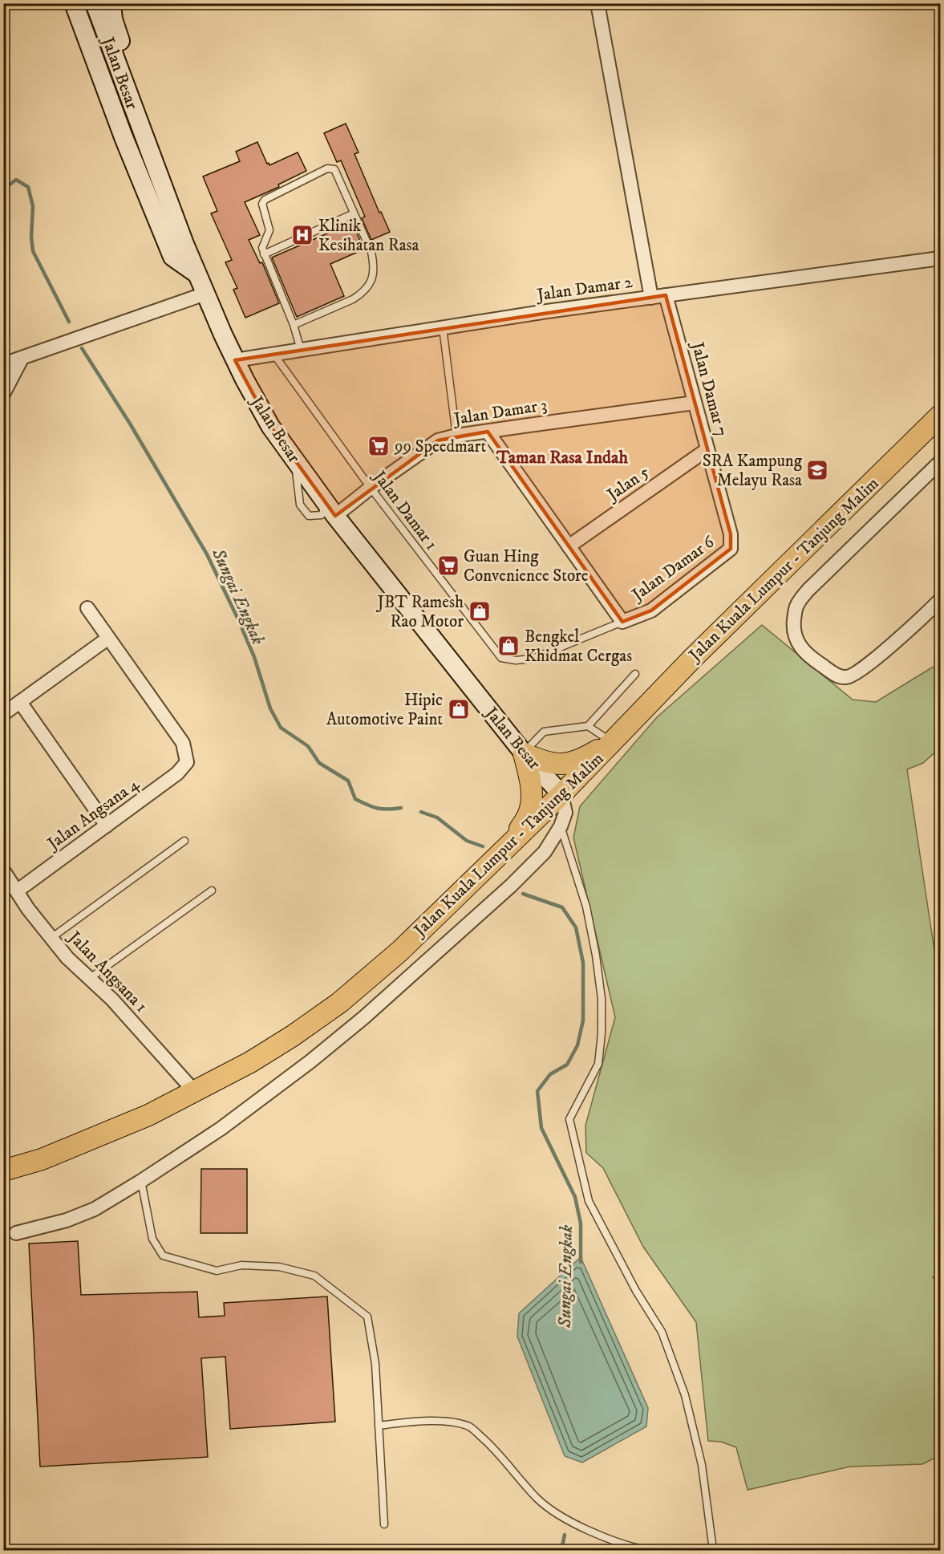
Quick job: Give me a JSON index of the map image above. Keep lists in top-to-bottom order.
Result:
{
  "streets": {
    "main road": ["Jalan Besar", "Jalan Kuala Lumpur - Tanjung Malim"],
    "street": [
      "Jalan Damar 2",
      "Jalan Damar 7",
      "Jalan Damar 3",
      "Jalan 5",
      "Jalan Damar 6",
      "Jalan Angsana 4",
      "Jalan Angsana 1"
    ],
    "lane": ["Jalan Damar 1"]
  },
  "crossings": [
    ["Jalan Besar", "Jalan Damar 2"],
    ["Jalan Besar", "Jalan Damar 3"],
    ["Jalan Besar", "Jalan Kuala Lumpur - Tanjung Malim"],
    ["Jalan Damar 2", "Jalan Damar 7"],
    ["Jalan Damar 2", "Jalan Damar 1"],
    ["Jalan Damar 7", "Jalan Damar 3"],
    ["Jalan Damar 7", "Jalan 5"],
    ["Jalan Damar 7", "Jalan Damar 6"],
    ["Jalan Damar 3", "Jalan Damar 1"],
    ["Jalan Damar 1", "Jalan Damar 6"],
    ["Jalan Kuala Lumpur - Tanjung Malim", "Jalan Angsana 1"],
    ["Jalan Angsana 4", "Jalan Angsana 1"]
  ],
  "districts": ["Taman Rasa Indah"],
  "water": ["Sungai Engkak"],
  "places": {
    "hospital": ["Klinik Kesihatan Rasa"],
    "supermarket": ["99 Speedmart", "Guan Hing Convenience Store"],
    "school or university": ["SRA Kampung Melayu Rasa"],
    "shop": ["JBT Ramesh Rao Motor", "Bengkel Khidmat Cergas", "Hipic Automotive Paint"]
  }
}
